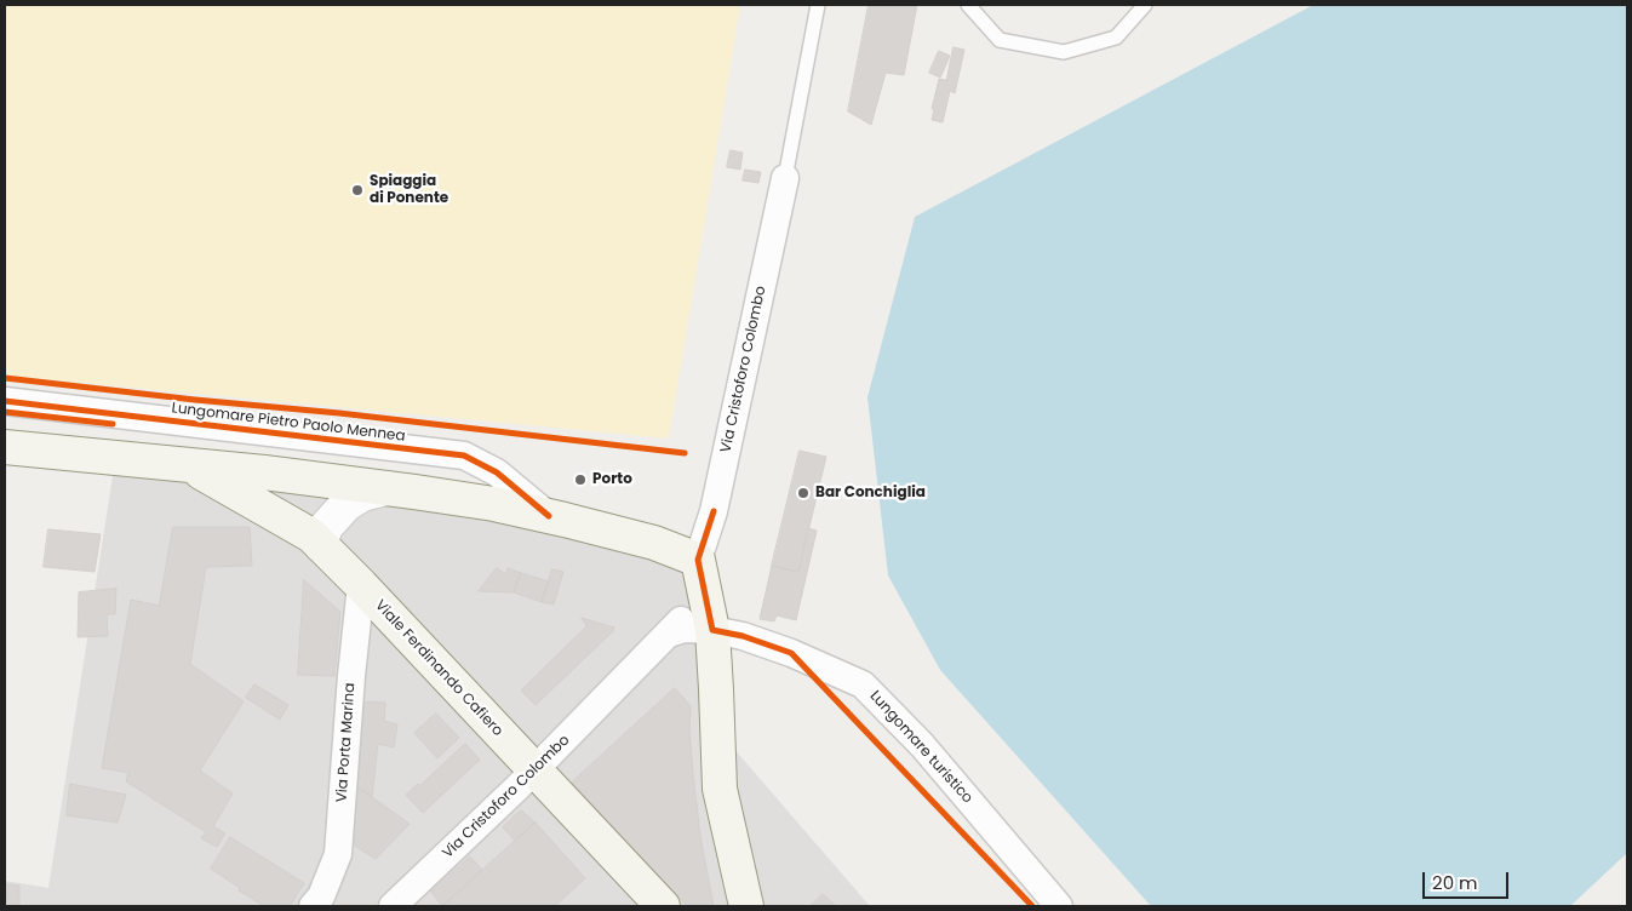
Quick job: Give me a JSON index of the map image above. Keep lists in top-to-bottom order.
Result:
{
  "streets": {
    "main road": ["Lungomare Pietro Paolo Mennea", "Viale Ferdinando Cafiero"],
    "street": ["Via Cristoforo Colombo", "Via Porta Marina", "Lungomare turistico"]
  },
  "crossings": [
    ["Via Cristoforo Colombo", "Lungomare Pietro Paolo Mennea"],
    ["Via Cristoforo Colombo", "Viale Ferdinando Cafiero"],
    ["Lungomare Pietro Paolo Mennea", "Viale Ferdinando Cafiero"],
    ["Viale Ferdinando Cafiero", "Via Porta Marina"]
  ],
  "places": ["Spiaggia di Ponente", "Porto", "Bar Conchiglia"],
  "scale_bar": "20 m"
}
